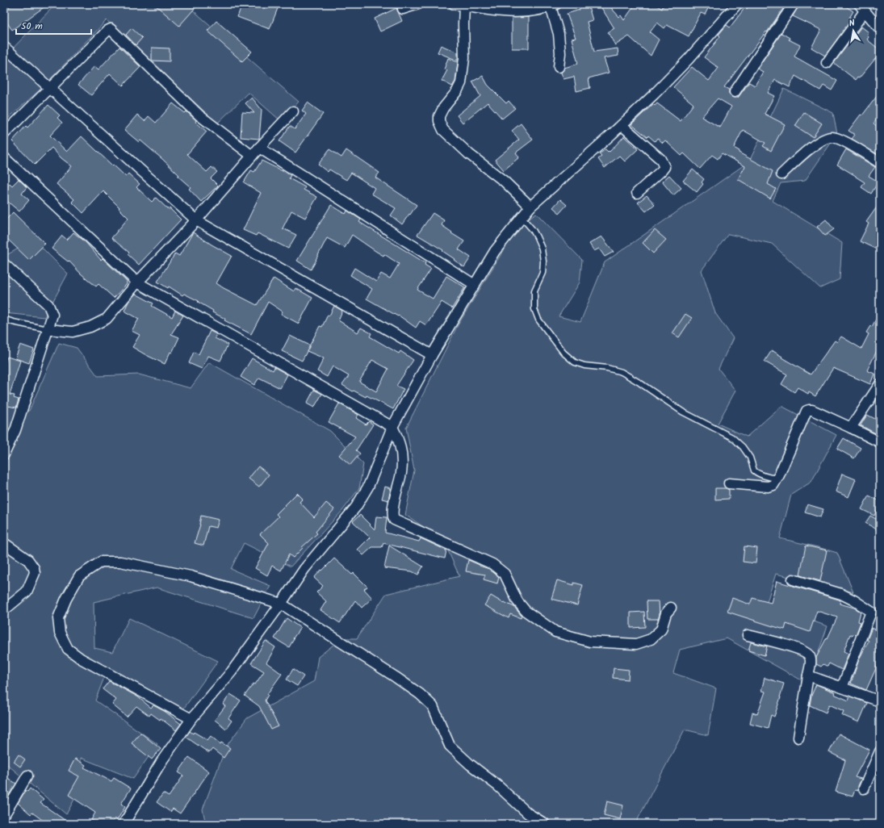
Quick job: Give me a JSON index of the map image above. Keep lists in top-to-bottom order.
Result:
{
  "scale_bar": "50 m",
  "north": "top"
}
